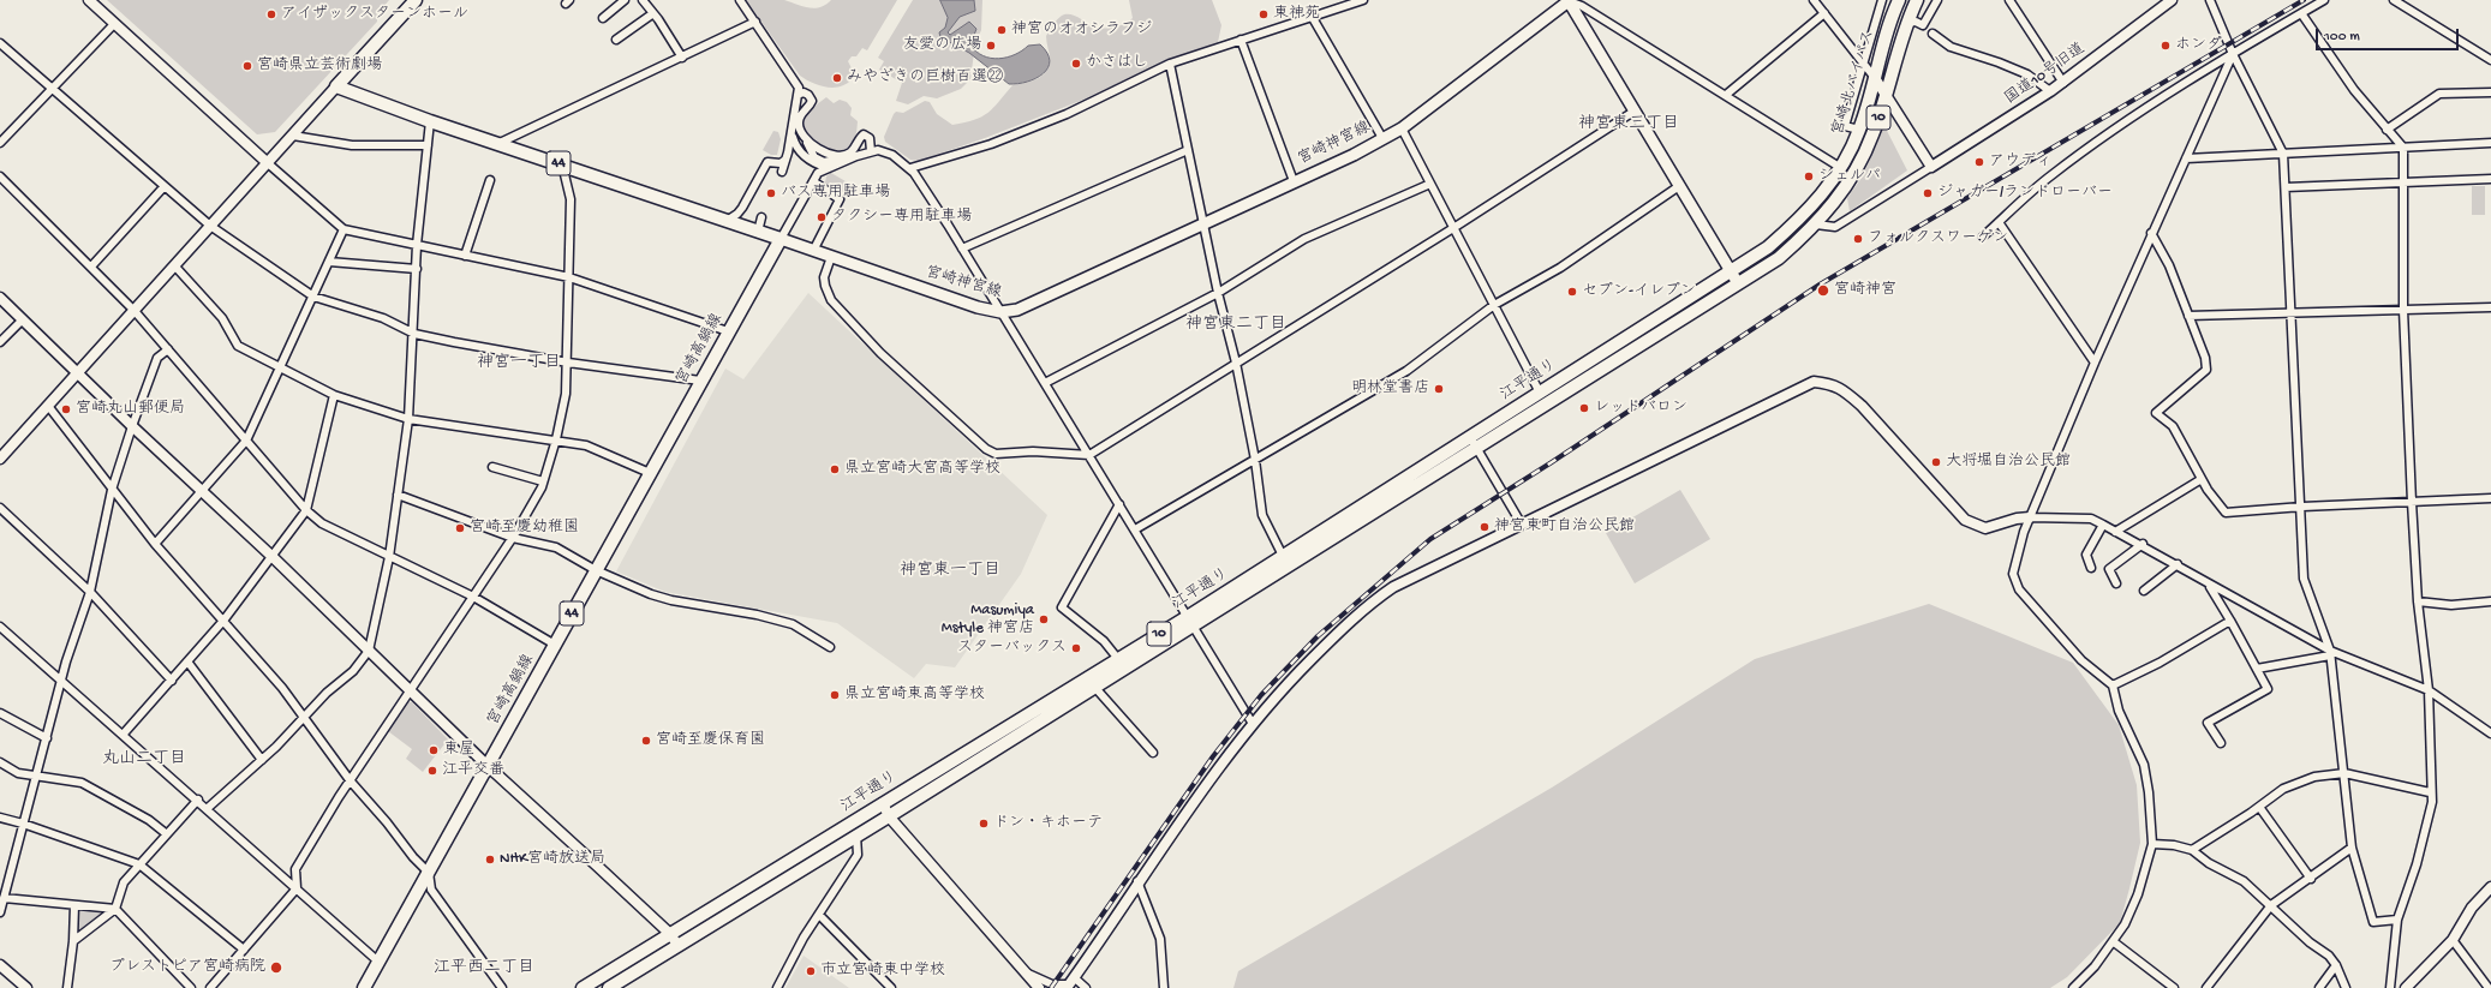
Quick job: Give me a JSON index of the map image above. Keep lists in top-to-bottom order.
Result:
{
  "streets": {
    "main road": [
      "宮崎北バイパス",
      "10",
      "宮崎神宮線",
      "44",
      "宮崎高鍋線",
      "江平通り"
    ],
    "street": ["国道10号旧道"]
  },
  "crossings": [
    ["宮崎北バイパス", "江平通り"],
    ["宮崎神宮線", "44"],
    ["宮崎神宮線", "宮崎高鍋線"],
    ["44", "宮崎高鍋線"]
  ],
  "districts": [
    "神宮東三丁目",
    "神宮東二丁目",
    "神宮一丁目",
    "神宮東一丁目",
    "丸山二丁目",
    "江平西二丁目"
  ],
  "places": [
    "アイザックスターンホール",
    "東神苑",
    "神宮のオオシラフジ",
    "友愛の広場",
    "ホンダ",
    "かさはし",
    "宮崎県立芸術劇場",
    "みやざきの巨樹百選㉒",
    "アウディ",
    "シェルパ",
    "バス専用駐車場",
    "ジャガー/ランドローバー",
    "タクシー専用駐車場",
    "フォルクスワーゲン",
    "宮崎神宮",
    "セブン-イレブン",
    "明林堂書店",
    "レッドバロン",
    "宮崎丸山郵便局",
    "大将堀自治公民館",
    "県立宮崎大宮高等学校",
    "神宮東町自治公民館",
    "宮崎至慶幼稚園",
    "Masumiya Mstyle 神宮店",
    "スターバックス",
    "県立宮崎東高等学校",
    "宮崎至慶保育園",
    "東屋",
    "江平交番",
    "ドン・キホーテ",
    "NHK宮崎放送局",
    "ブレストピア宮崎病院",
    "市立宮崎東中学校"
  ],
  "scale_bar": "100 m"
}
